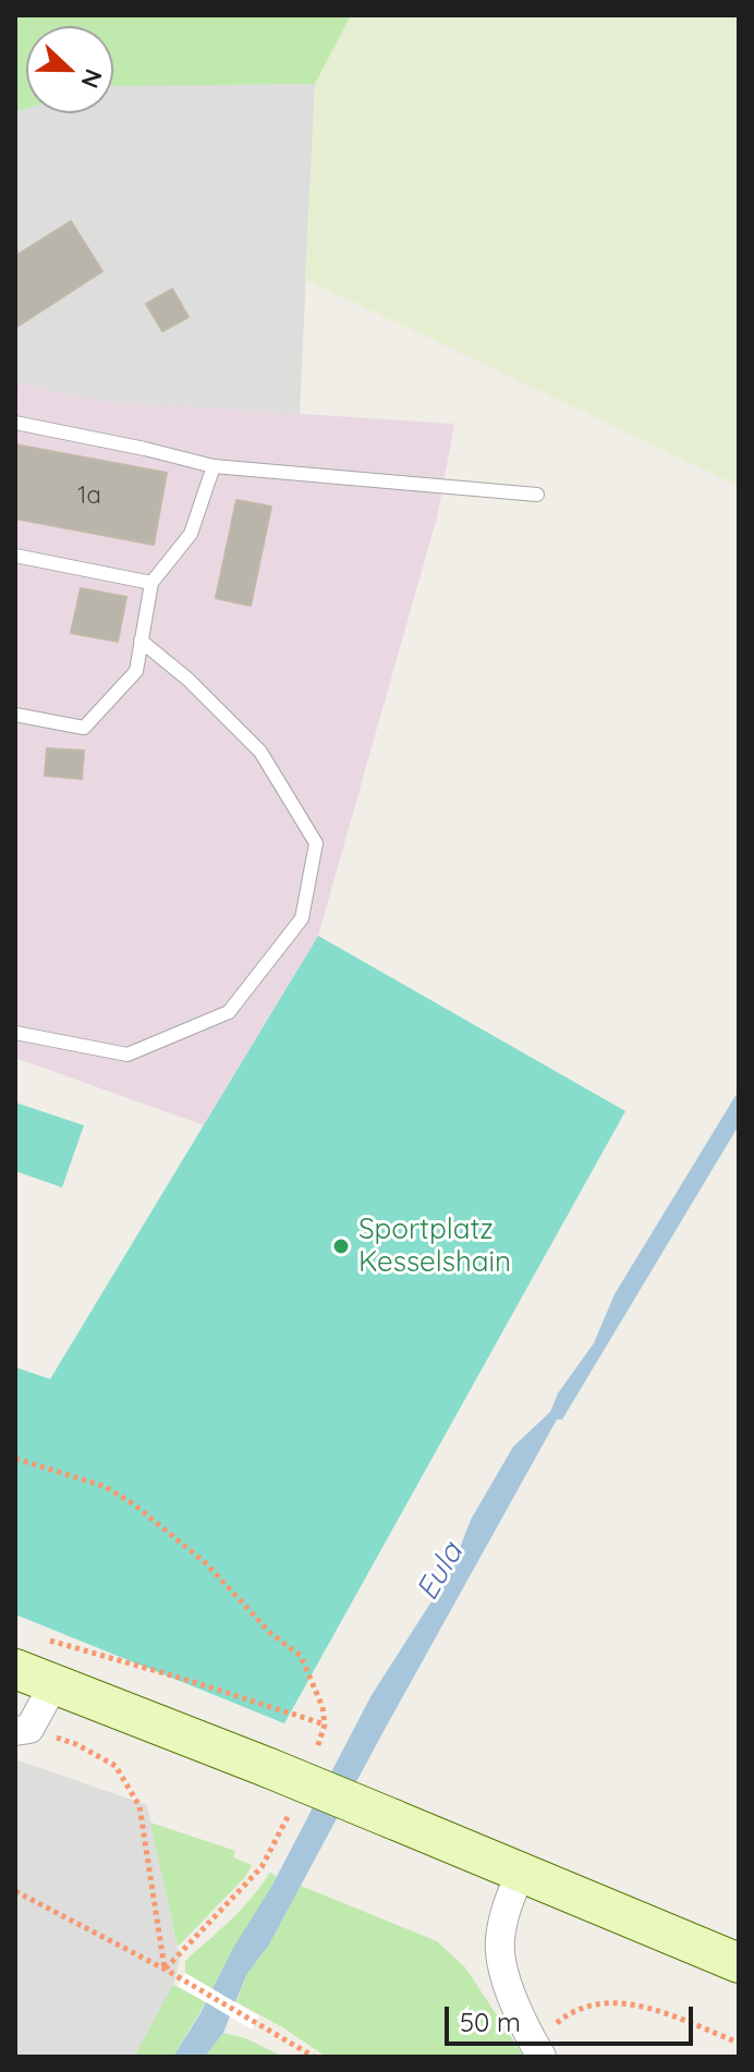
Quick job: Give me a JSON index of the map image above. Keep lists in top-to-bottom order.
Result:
{
  "water": ["Eula"],
  "places": ["Sportplatz Kesselshain"],
  "house_numbers": ["1a"],
  "scale_bar": "50 m",
  "north": "right"
}
